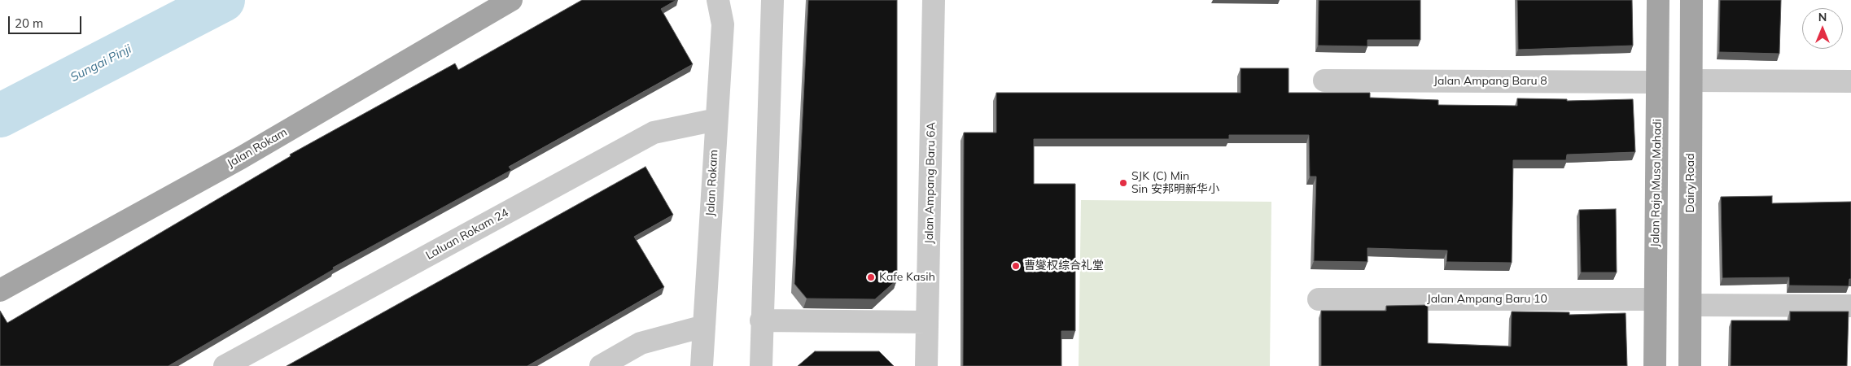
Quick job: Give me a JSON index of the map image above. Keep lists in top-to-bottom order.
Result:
{
  "streets": {
    "main road": ["Jalan Rokam", "Jalan Raja Musa Mahadi", "Dairy Road"],
    "street": [
      "Jalan Ampang Baru 8",
      "Jalan Ampang Baru 6A",
      "Laluan Rokam 24",
      "Jalan Ampang Baru 10"
    ]
  },
  "crossings": [
    ["Jalan Ampang Baru 8", "Jalan Raja Musa Mahadi"],
    ["Jalan Rokam", "Laluan Rokam 24"],
    ["Jalan Raja Musa Mahadi", "Jalan Ampang Baru 10"]
  ],
  "water": ["Sungai Pinji"],
  "places": ["SJK (C) Min Sin 安邦明新华小", "曹燮权综合礼堂", "Kafe Kasih"],
  "scale_bar": "20 m",
  "north": "top"
}
